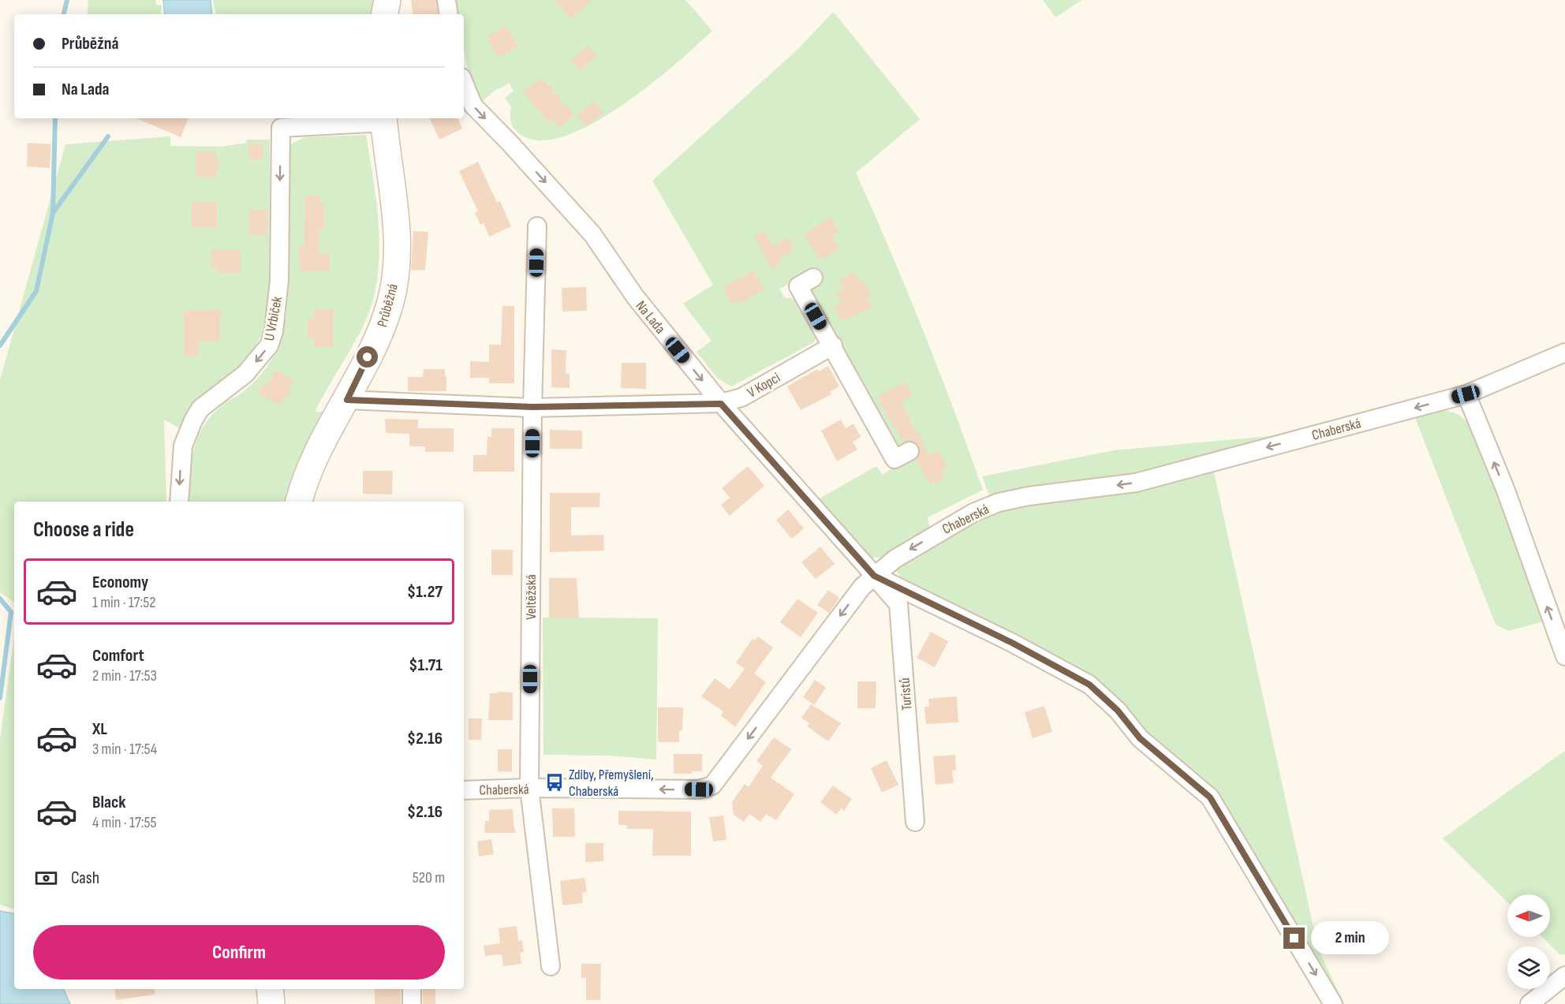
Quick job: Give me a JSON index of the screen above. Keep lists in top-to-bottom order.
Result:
{
  "streets": {
    "street": [
      "Průběžná",
      "Na Lada",
      "U Vrbiček",
      "V Kopci",
      "Chaberská",
      "Veltěžská",
      "Turistů"
    ]
  },
  "crossings": [
    ["Průběžná", "U Vrbiček"],
    ["Průběžná", "V Kopci"],
    ["Na Lada", "V Kopci"],
    ["Na Lada", "Chaberská"],
    ["Na Lada", "Turistů"],
    ["V Kopci", "Veltěžská"],
    ["Chaberská", "Veltěžská"],
    ["Chaberská", "Turistů"]
  ],
  "one_way": ["Na Lada", "U Vrbiček", "Chaberská"],
  "places": {
    "bus stop": ["Zdiby, Přemyšlení, Chaberská"]
  },
  "north": "left",
  "page": {
    "banner": ["Průběžná", "Na Lada"],
    "heading": "Choose a ride",
    "list": [
      {
        "name": "Economy",
        "note": "1 min · 17:52",
        "value": "$1.27"
      },
      {
        "name": "Comfort",
        "note": "2 min · 17:53",
        "value": "$1.71"
      },
      {
        "name": "XL",
        "note": "3 min · 17:54",
        "value": "$2.16"
      },
      {
        "name": "Black",
        "note": "4 min · 17:55",
        "value": "$2.16"
      }
    ],
    "pay": ["Cash", "520 m"],
    "buttons": "Confirm",
    "bubble": "2 min"
  }
}
